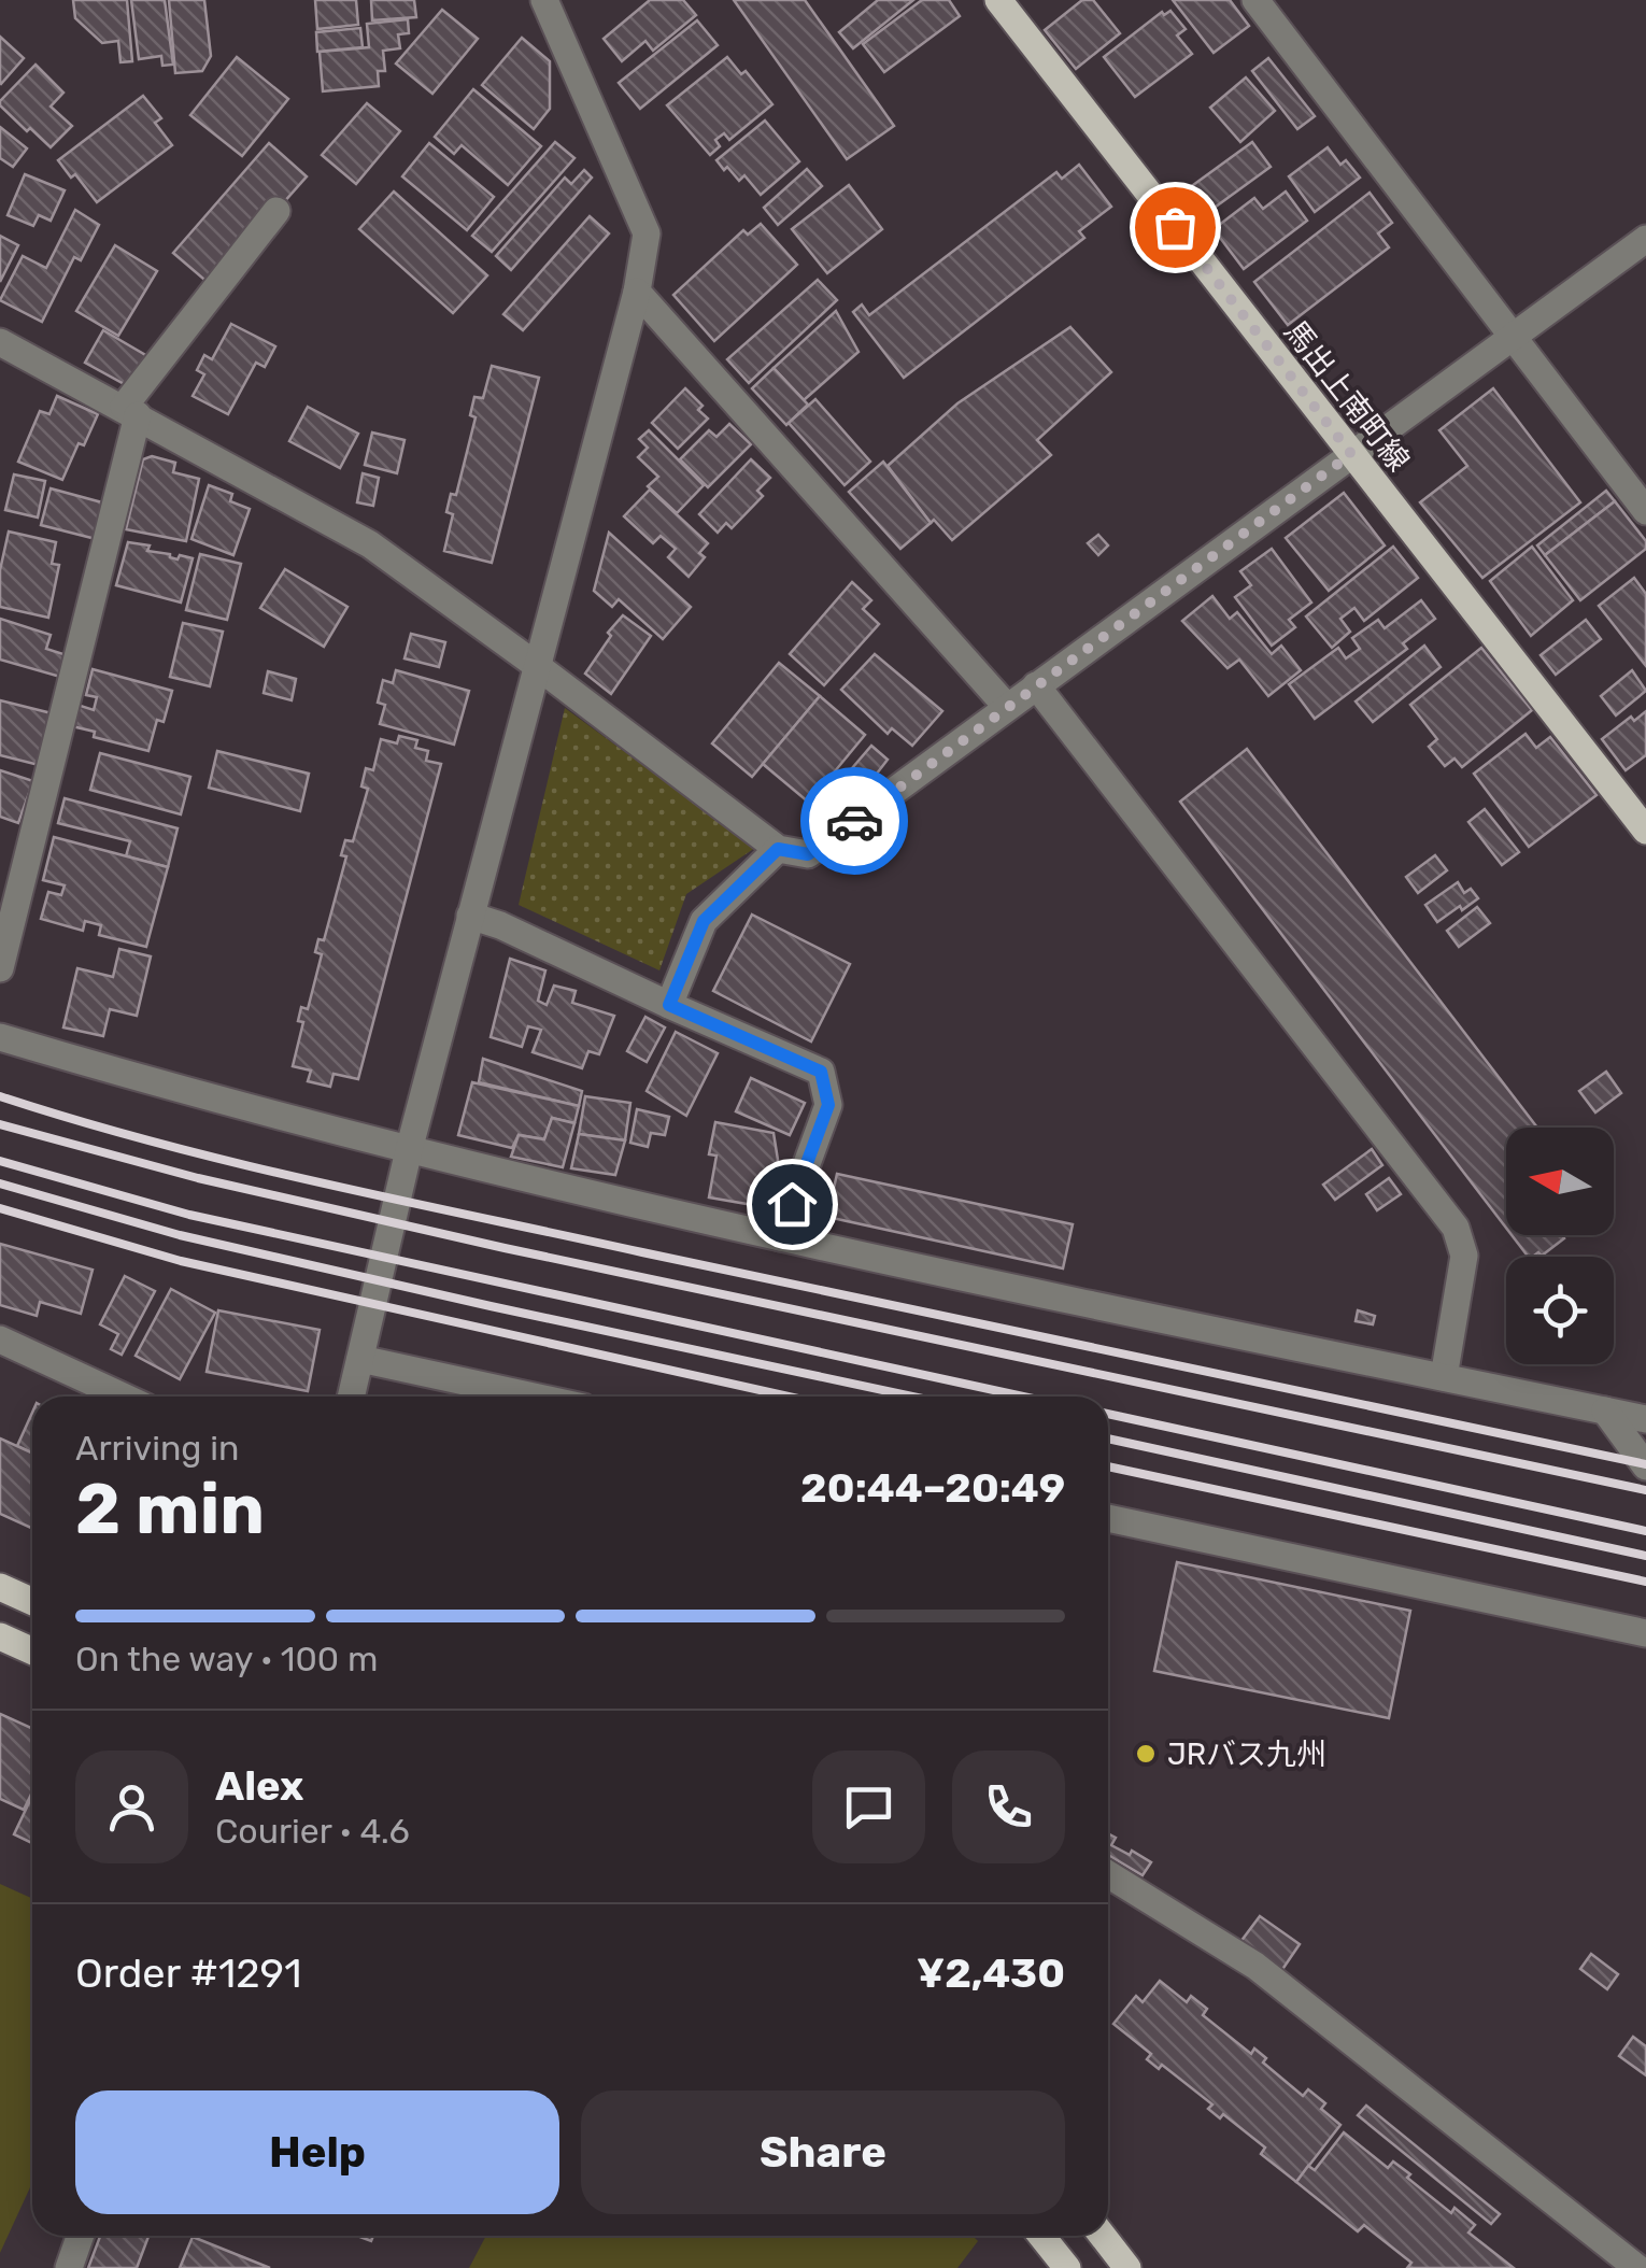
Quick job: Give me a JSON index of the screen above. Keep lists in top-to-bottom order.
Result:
{
  "streets": {
    "main road": ["馬出上南町線"]
  },
  "places": ["JRバス九州"],
  "north": "left",
  "page": {
    "heading": ["2 min", "Arriving in", "20:44–20:49"],
    "panel": [
      "Alex",
      "Courier · 4.6",
      "Order #1291",
      "¥2,430"
    ],
    "bar": "On the way · 100 m",
    "buttons": ["Help", "Share"]
  }
}
